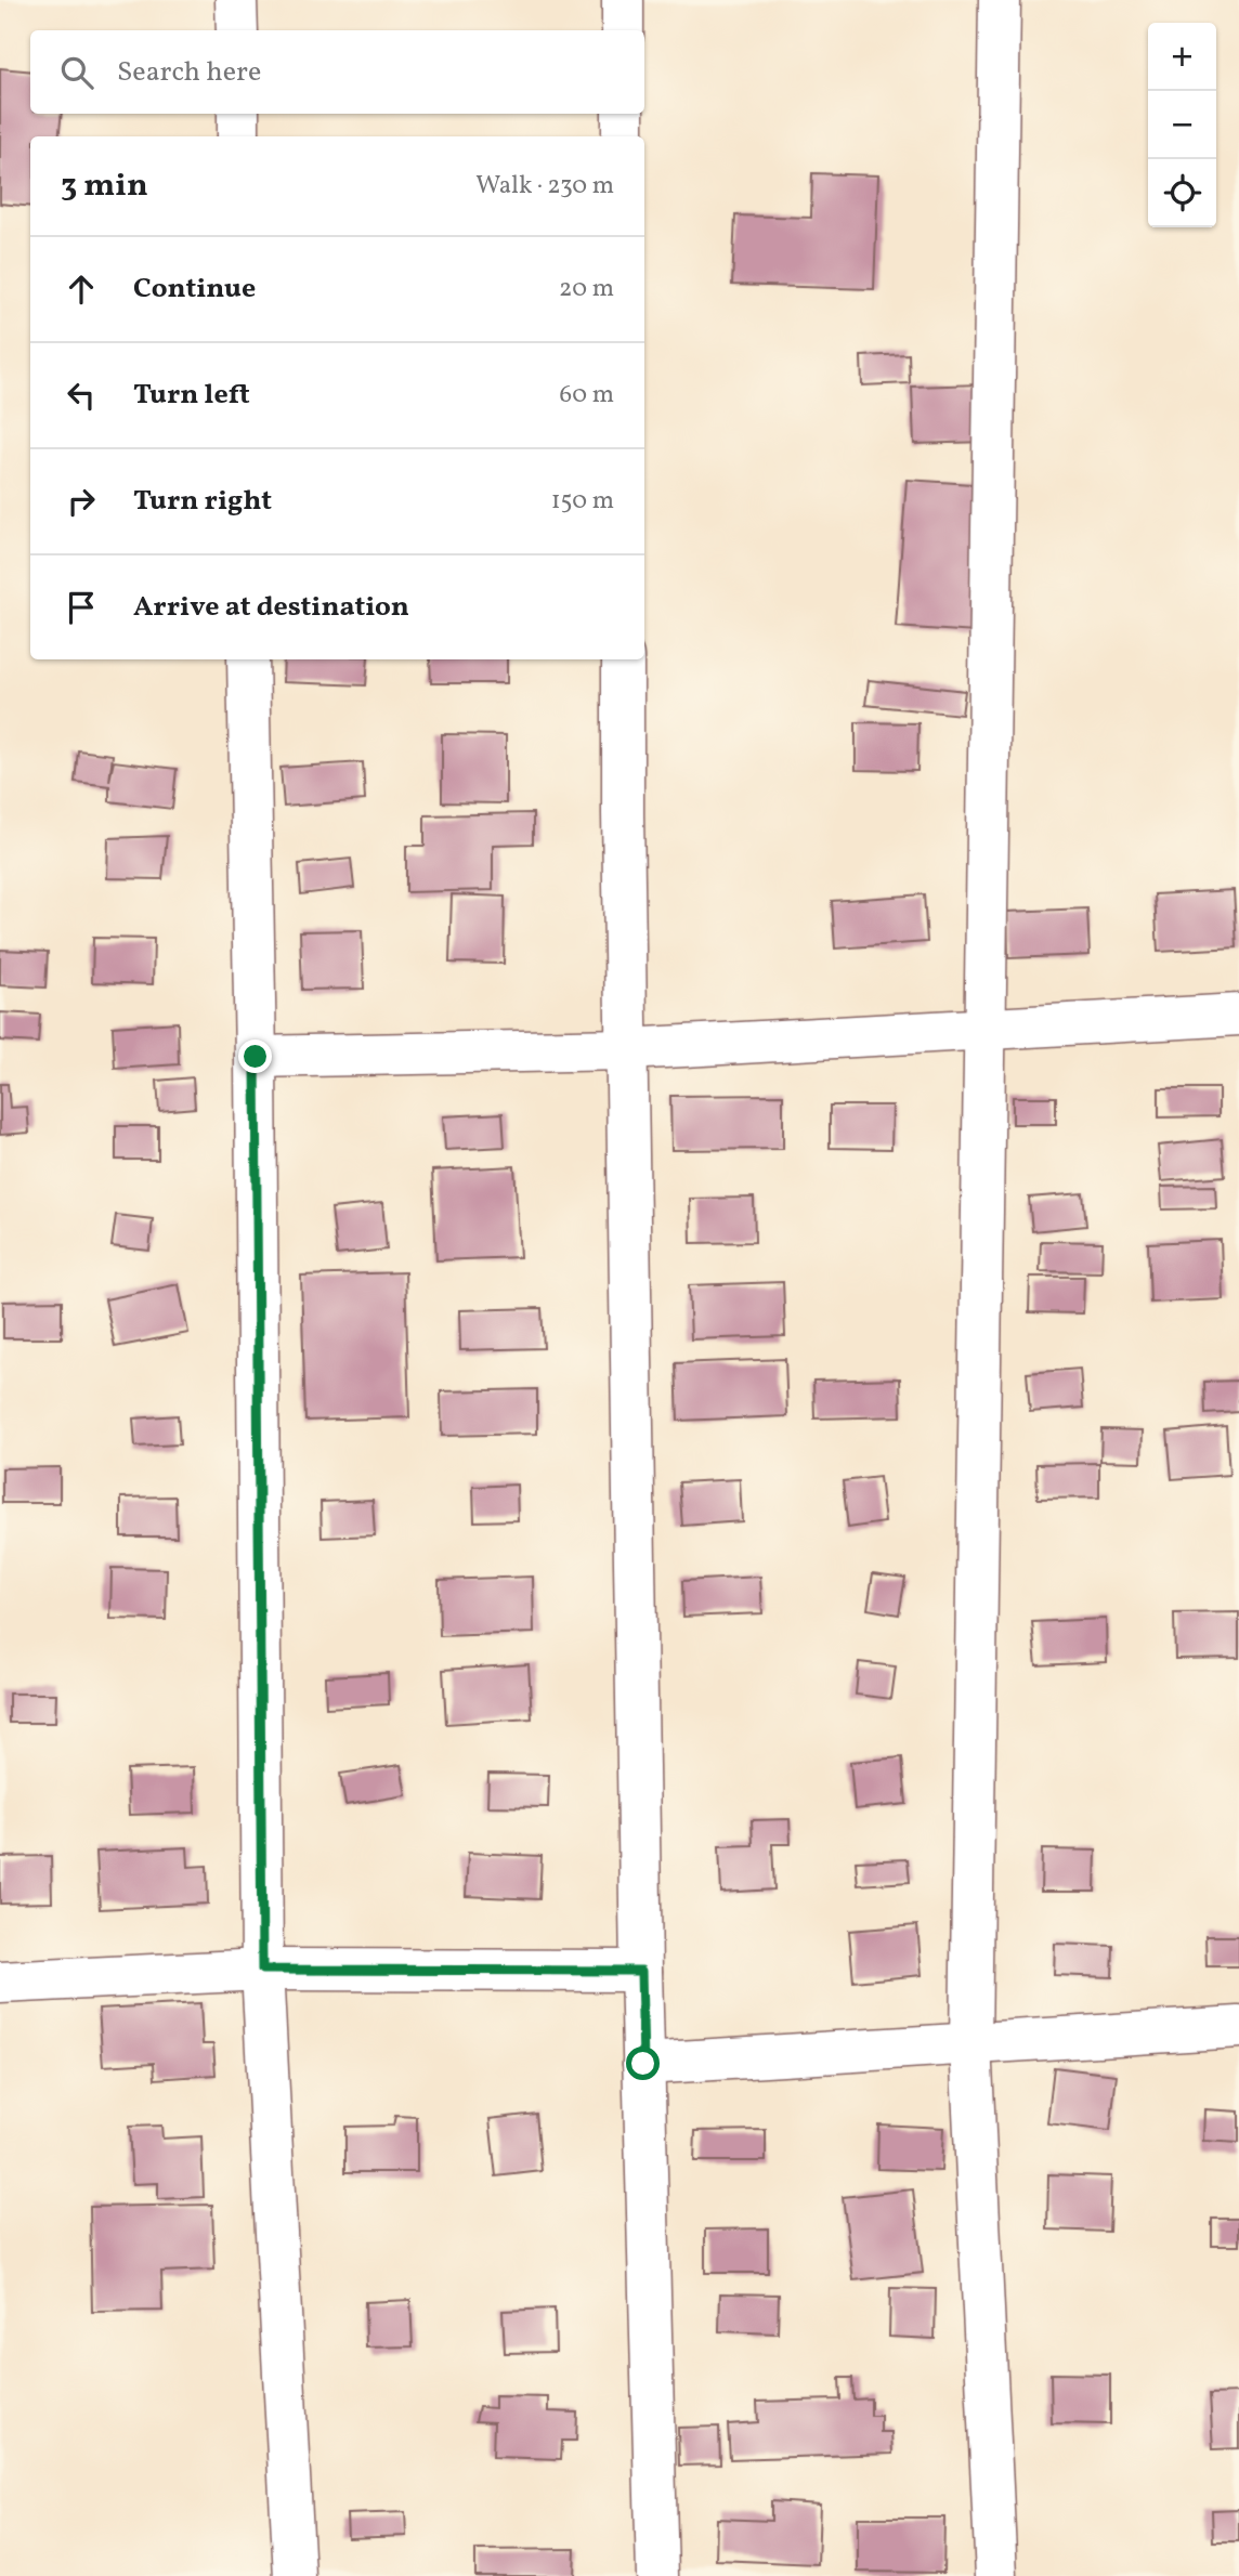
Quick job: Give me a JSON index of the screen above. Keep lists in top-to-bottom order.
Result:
{
  "page": {
    "map_buttons": ["+", "−"],
    "search": "Search here",
    "heading": ["3 min", "Walk · 230 m"],
    "list": [
      ["Continue", "20 m"],
      ["Turn left", "60 m"],
      ["Turn right", "150 m"],
      "Arrive at destination"
    ]
  }
}
